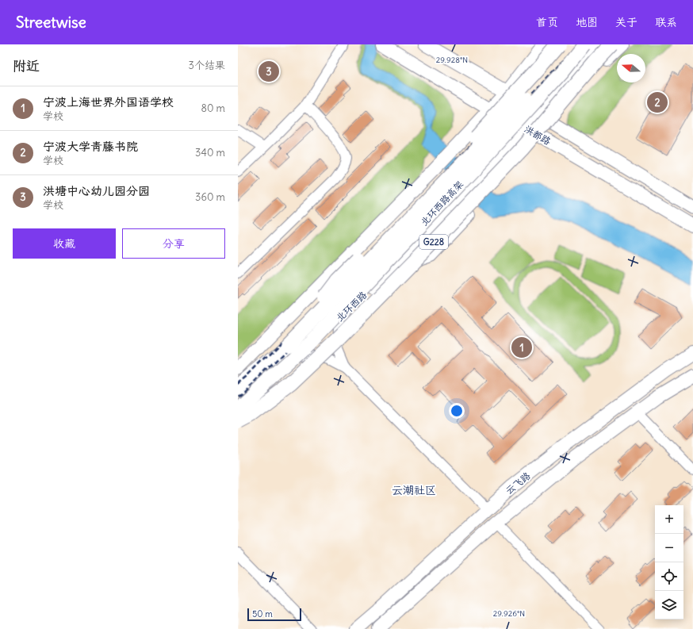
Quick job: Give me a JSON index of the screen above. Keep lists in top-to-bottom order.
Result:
{
  "streets": {
    "highway": ["北环西路高架", "G228"],
    "main road": ["洪都路", "北环西路", "云飞路"]
  },
  "crossings": [
    ["洪都路", "北环西路"]
  ],
  "districts": ["云潮社区"],
  "scale_bar": "50 m",
  "north": "left",
  "page": {
    "header": "Streetwise",
    "nav": [
      "首页",
      "地图",
      "关于",
      "联系"
    ],
    "heading": ["附近", "3个结果"],
    "pins": ["3", "2", "1"],
    "list": [
      {
        "mark": "1",
        "name": "宁波上海世界外国语学校",
        "note": "学校",
        "value": "80 m"
      },
      {
        "mark": "2",
        "name": "宁波大学青藤书院",
        "note": "学校",
        "value": "340 m"
      },
      {
        "mark": "3",
        "name": "洪塘中心幼儿园分园",
        "note": "学校",
        "value": "360 m"
      }
    ],
    "buttons": ["收藏", "分享"],
    "map_buttons": ["+", "−"],
    "scale": "50 m"
  },
  "coordinates": ["29.928°N", "29.926°N"]
}
